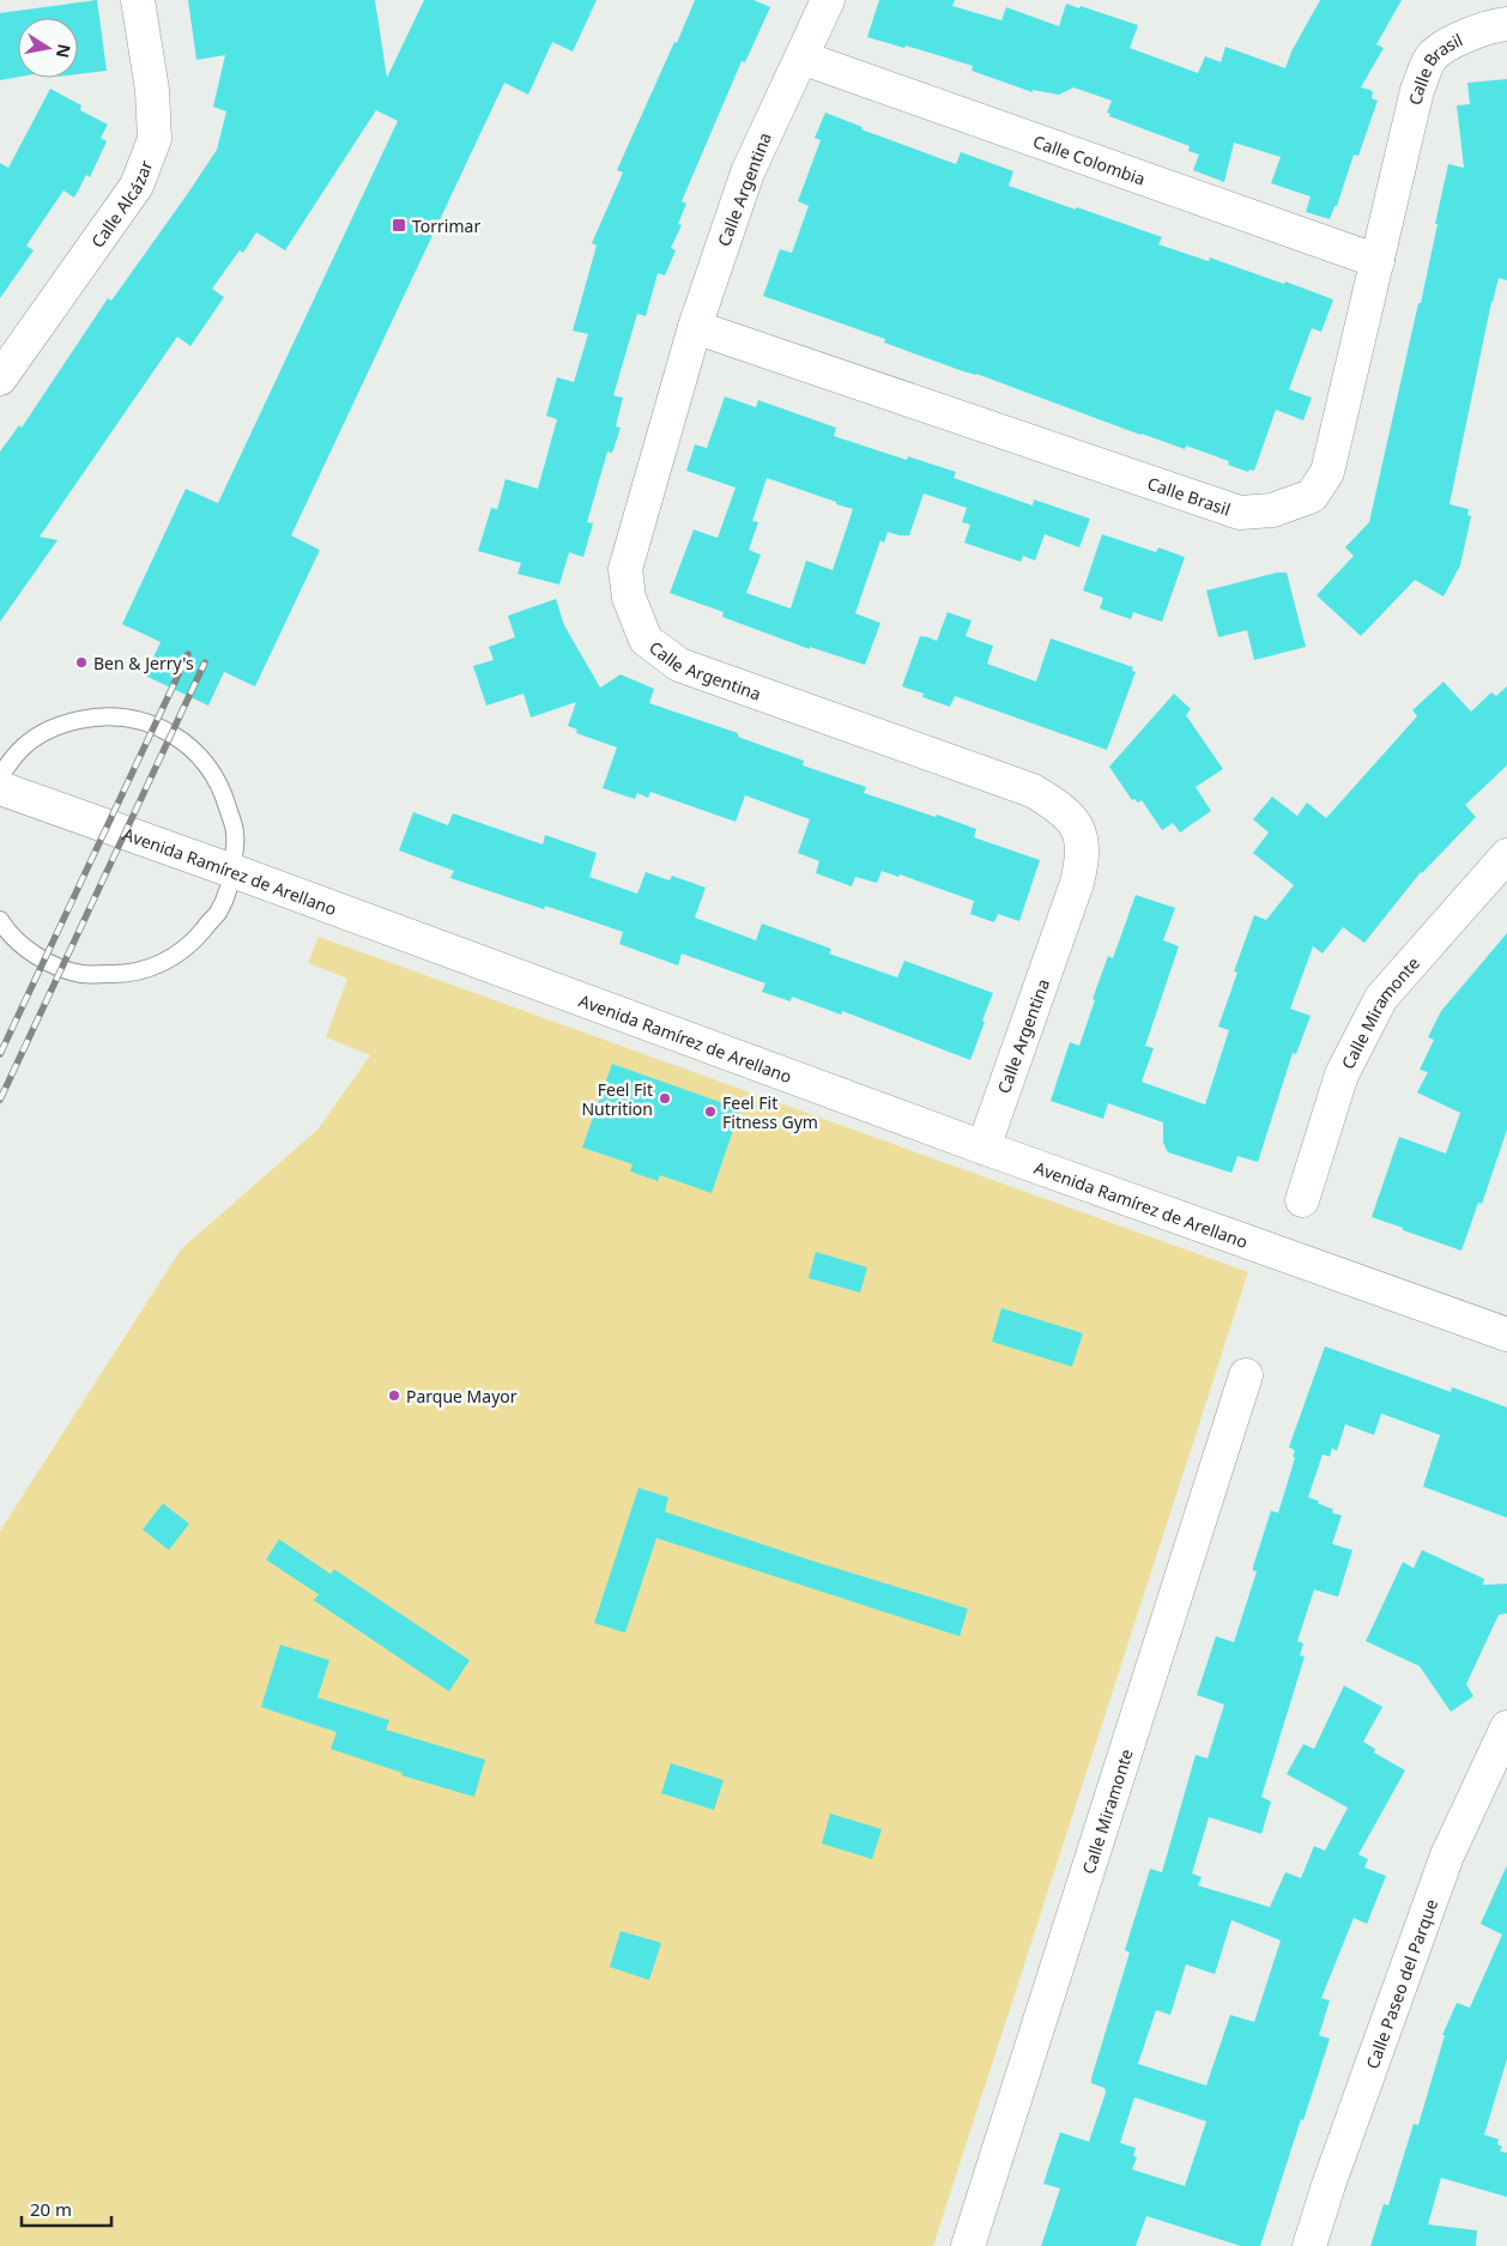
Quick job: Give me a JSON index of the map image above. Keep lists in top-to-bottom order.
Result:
{
  "streets": {
    "street": [
      "Calle Brasil",
      "Calle Colombia",
      "Calle Argentina",
      "Calle Alcázar",
      "Avenida Ramírez de Arellano",
      "Calle Miramonte",
      "Calle Paseo del Parque"
    ]
  },
  "crossings": [
    ["Calle Brasil", "Calle Colombia"],
    ["Calle Brasil", "Calle Argentina"],
    ["Calle Colombia", "Calle Argentina"],
    ["Calle Argentina", "Avenida Ramírez de Arellano"]
  ],
  "places": {
    "transit": ["Torrimar"],
    "other": [
      "Ben & Jerry's",
      "Feel Fit Nutrition",
      "Feel Fit Fitness Gym",
      "Parque Mayor"
    ]
  },
  "scale_bar": "20 m",
  "north": "right"
}
